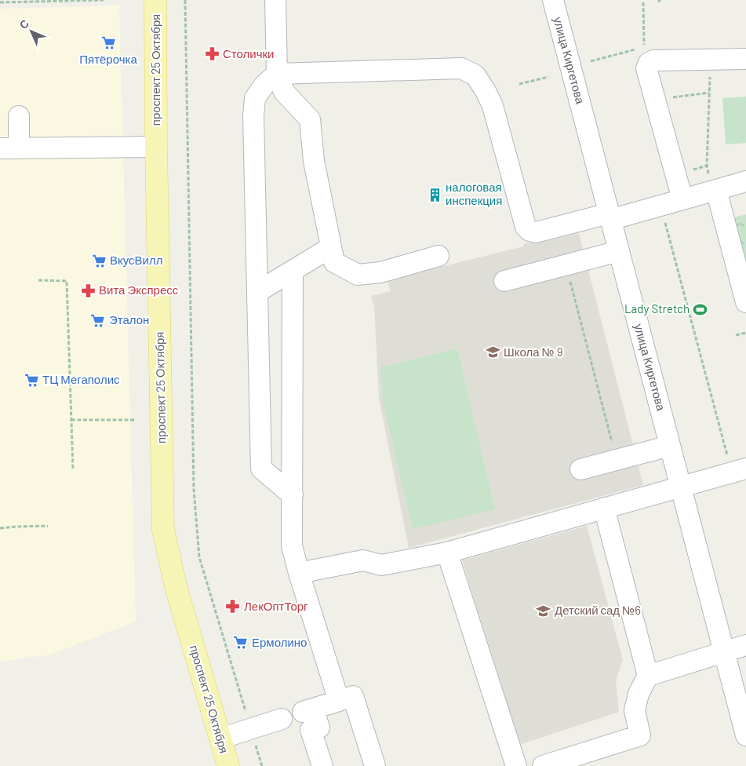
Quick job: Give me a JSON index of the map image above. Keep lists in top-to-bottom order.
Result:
{
  "streets": {
    "main road": ["проспект 25 Октября"],
    "street": ["улица Киргетова"]
  },
  "places": {
    "supermarket": [
      "Пятёрочка",
      "ВкусВилл",
      "Эталон",
      "ТЦ Мегаполис",
      "Ермолино"
    ],
    "pharmacy": ["Столички", "Вита Экспресс", "ЛекОптТорг"],
    "building": ["налоговая инспекция"],
    "sports": ["Lady Stretch"],
    "school or university": ["Школа № 9", "Детский сад №6"]
  },
  "north": "top left"
}
